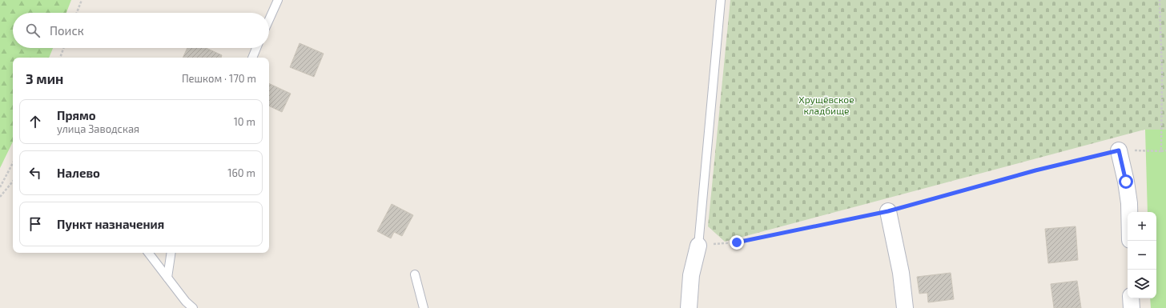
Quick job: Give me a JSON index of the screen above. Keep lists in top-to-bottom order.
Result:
{
  "parks": ["Хрущёвское кладбище"],
  "page": {
    "search": "Поиск",
    "heading": ["3 мин", "Пешком · 170 m"],
    "list": [
      ["Прямо", "улица Заводская", "10 m"],
      ["Налево", "160 m"],
      "Пункт назначения"
    ],
    "map_buttons": ["+", "−"]
  }
}
